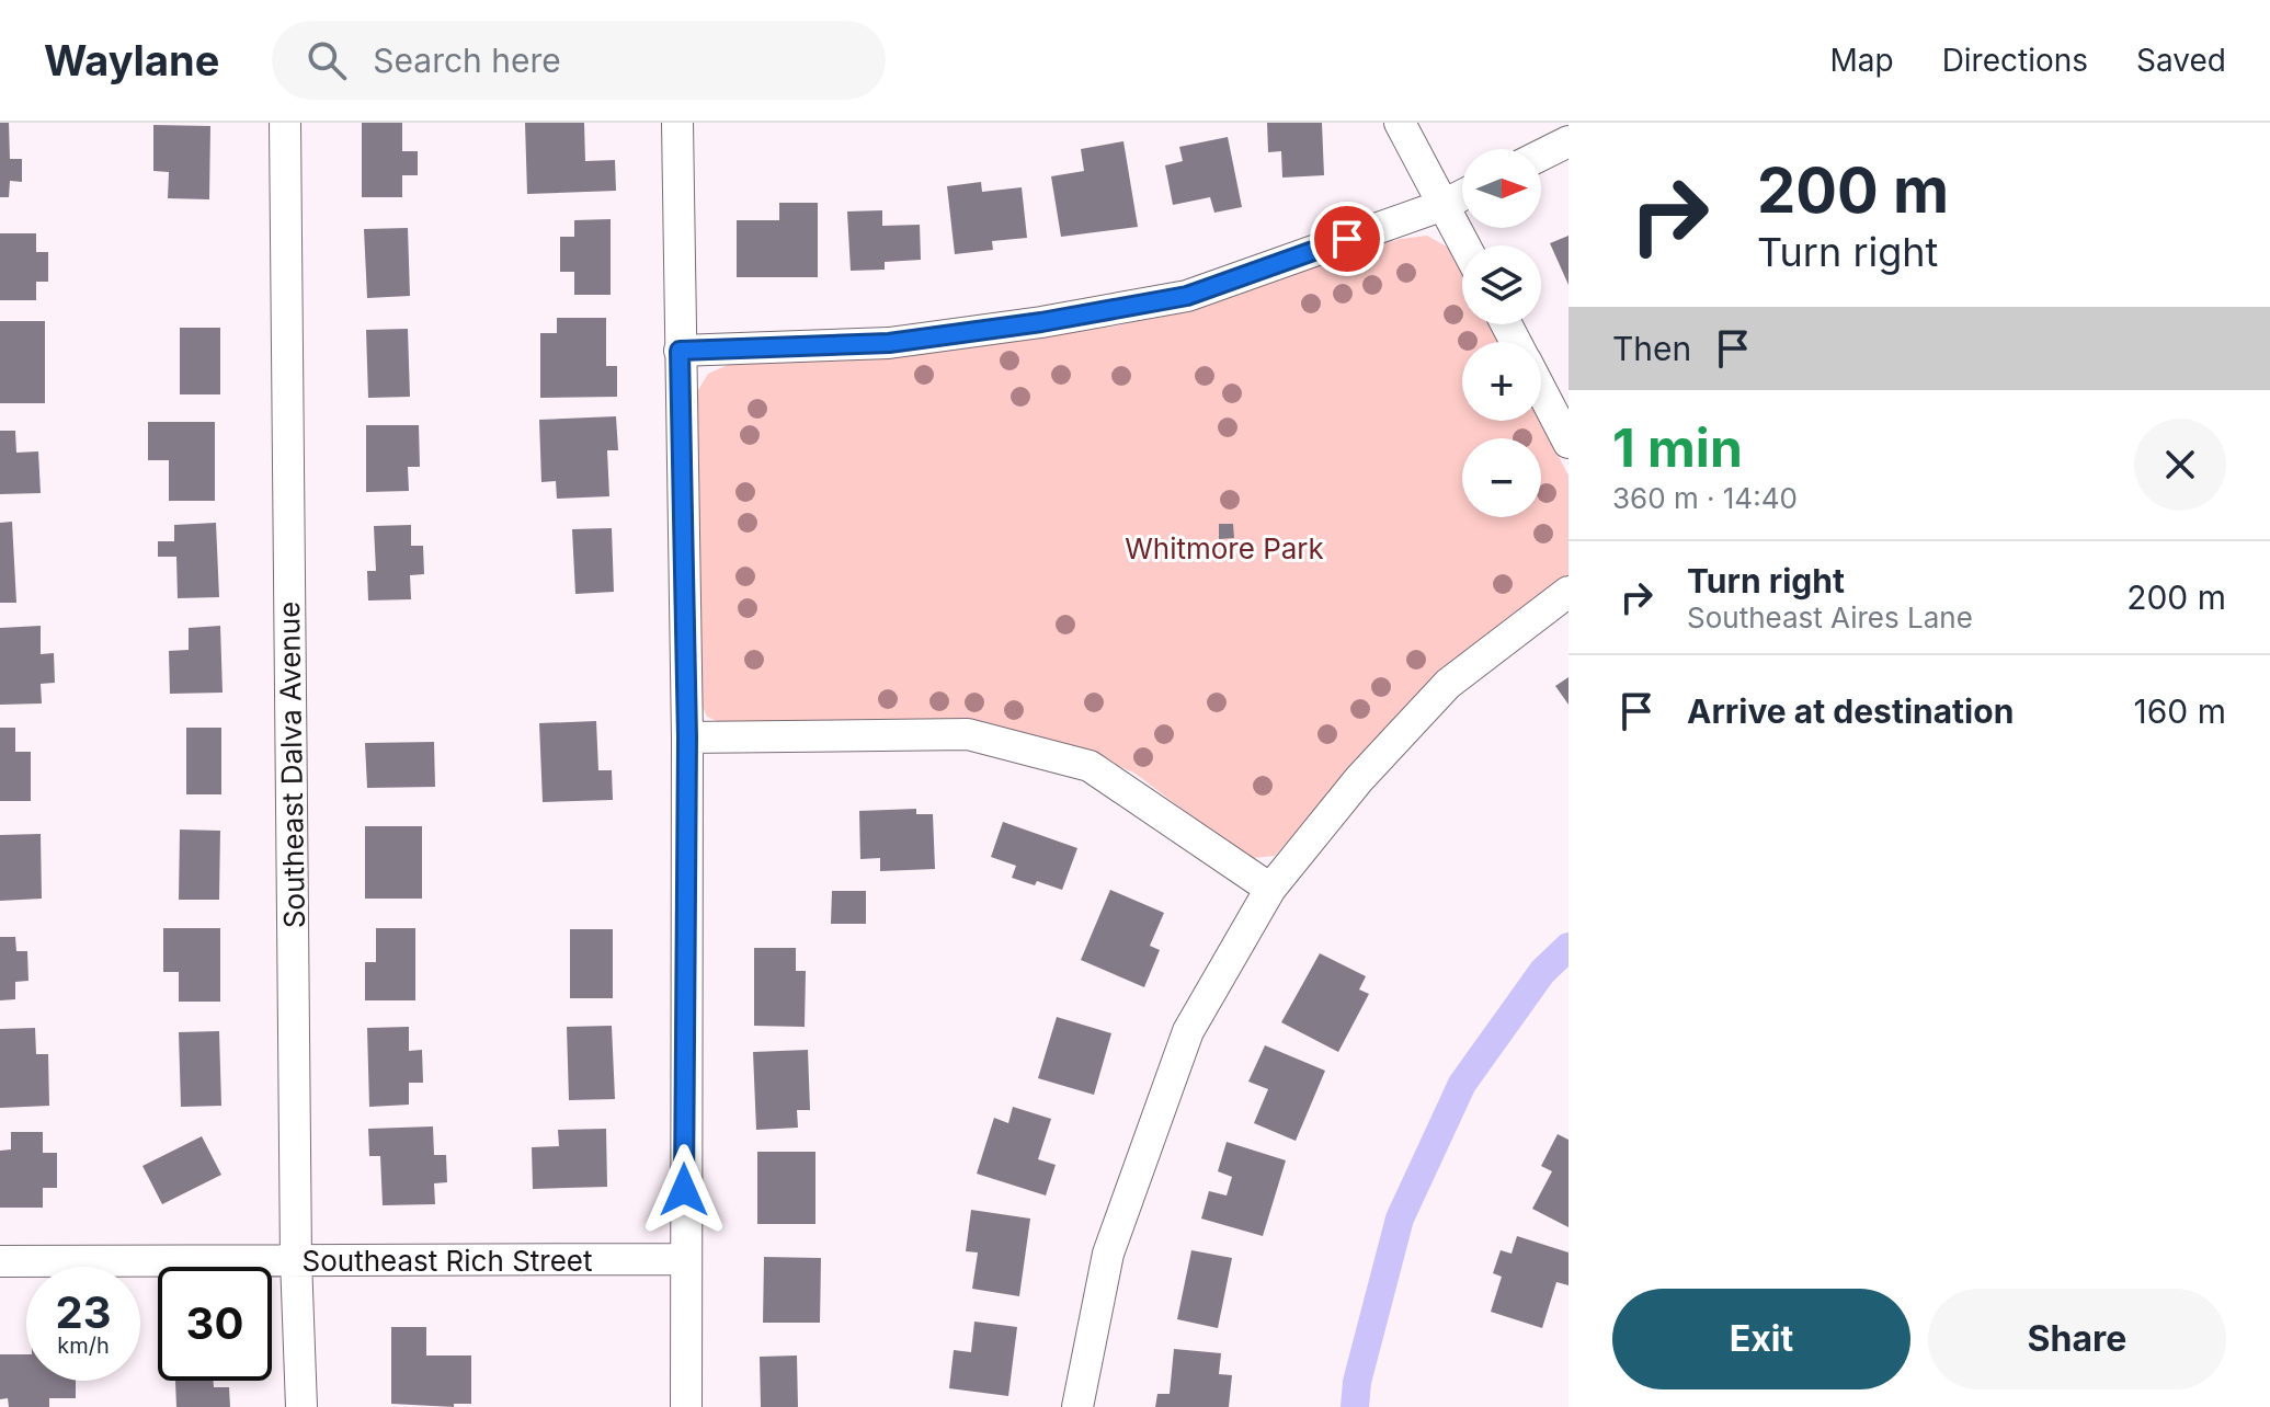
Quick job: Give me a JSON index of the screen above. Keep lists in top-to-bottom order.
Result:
{
  "streets": {
    "street": ["Southeast Dalva Avenue", "Southeast Rich Street"]
  },
  "crossings": [
    ["Southeast Dalva Avenue", "Southeast Rich Street"]
  ],
  "parks": ["Whitmore Park"],
  "north": "right",
  "page": {
    "header": "Waylane",
    "search": "Search here",
    "nav": ["Map", "Directions", "Saved"],
    "turn": ["200 m", "Turn right"],
    "map_buttons": ["+", "−"],
    "then": "Then",
    "heading": ["1 min", "360 m · 14:40"],
    "list": [
      {
        "name": "Turn right",
        "note": "Southeast Aires Lane",
        "value": "200 m"
      },
      {
        "name": "Arrive at destination",
        "value": "160 m"
      }
    ],
    "speed": "23 km/h",
    "limit": "30",
    "buttons": ["Exit", "Share"]
  }
}
